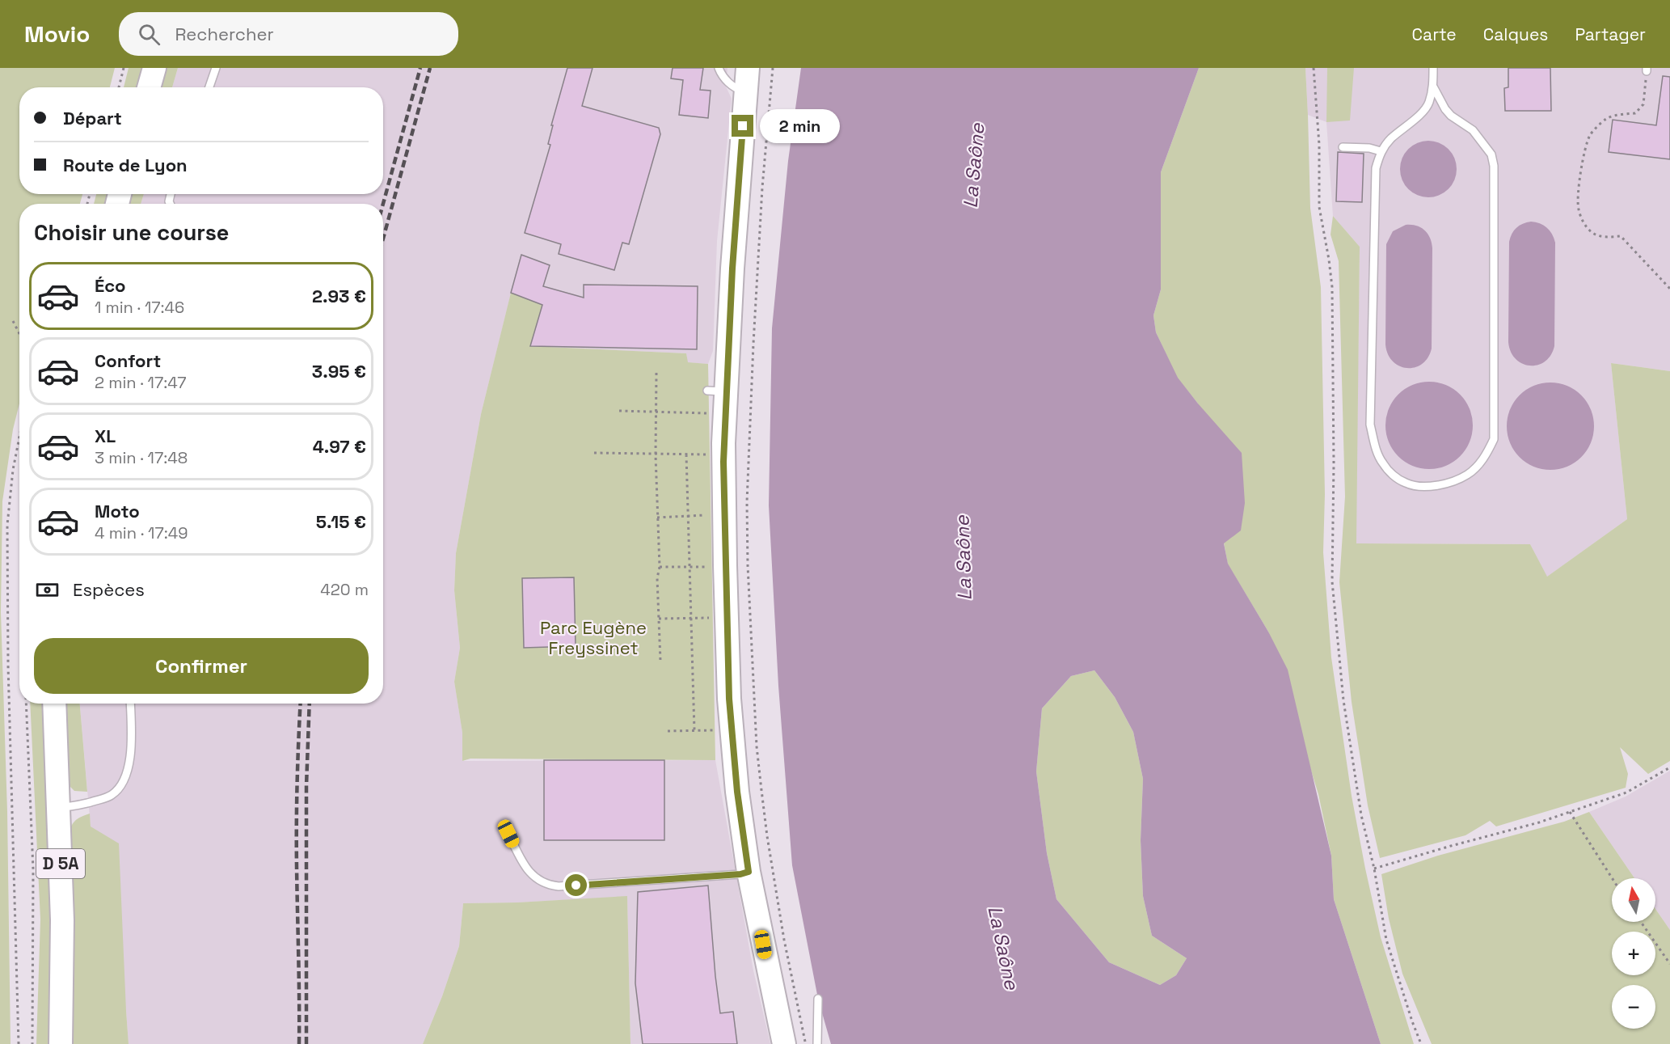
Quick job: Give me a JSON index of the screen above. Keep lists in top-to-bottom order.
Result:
{
  "streets": {
    "main road": ["D 5A"]
  },
  "water": ["La Saône"],
  "parks": ["Parc Eugène Freyssinet"],
  "north": "top",
  "page": {
    "header": "Movio",
    "search": "Rechercher",
    "nav": ["Carte", "Calques", "Partager"],
    "banner": ["Départ", "Route de Lyon"],
    "bubble": "2 min",
    "heading": "Choisir une course",
    "list": [
      {
        "name": "Éco",
        "note": "1 min · 17:46",
        "value": "2.93 €"
      },
      {
        "name": "Confort",
        "note": "2 min · 17:47",
        "value": "3.95 €"
      },
      {
        "name": "XL",
        "note": "3 min · 17:48",
        "value": "4.97 €"
      },
      {
        "name": "Moto",
        "note": "4 min · 17:49",
        "value": "5.15 €"
      }
    ],
    "pay": ["Espèces", "420 m"],
    "buttons": "Confirmer",
    "map_buttons": ["+", "−"]
  }
}
